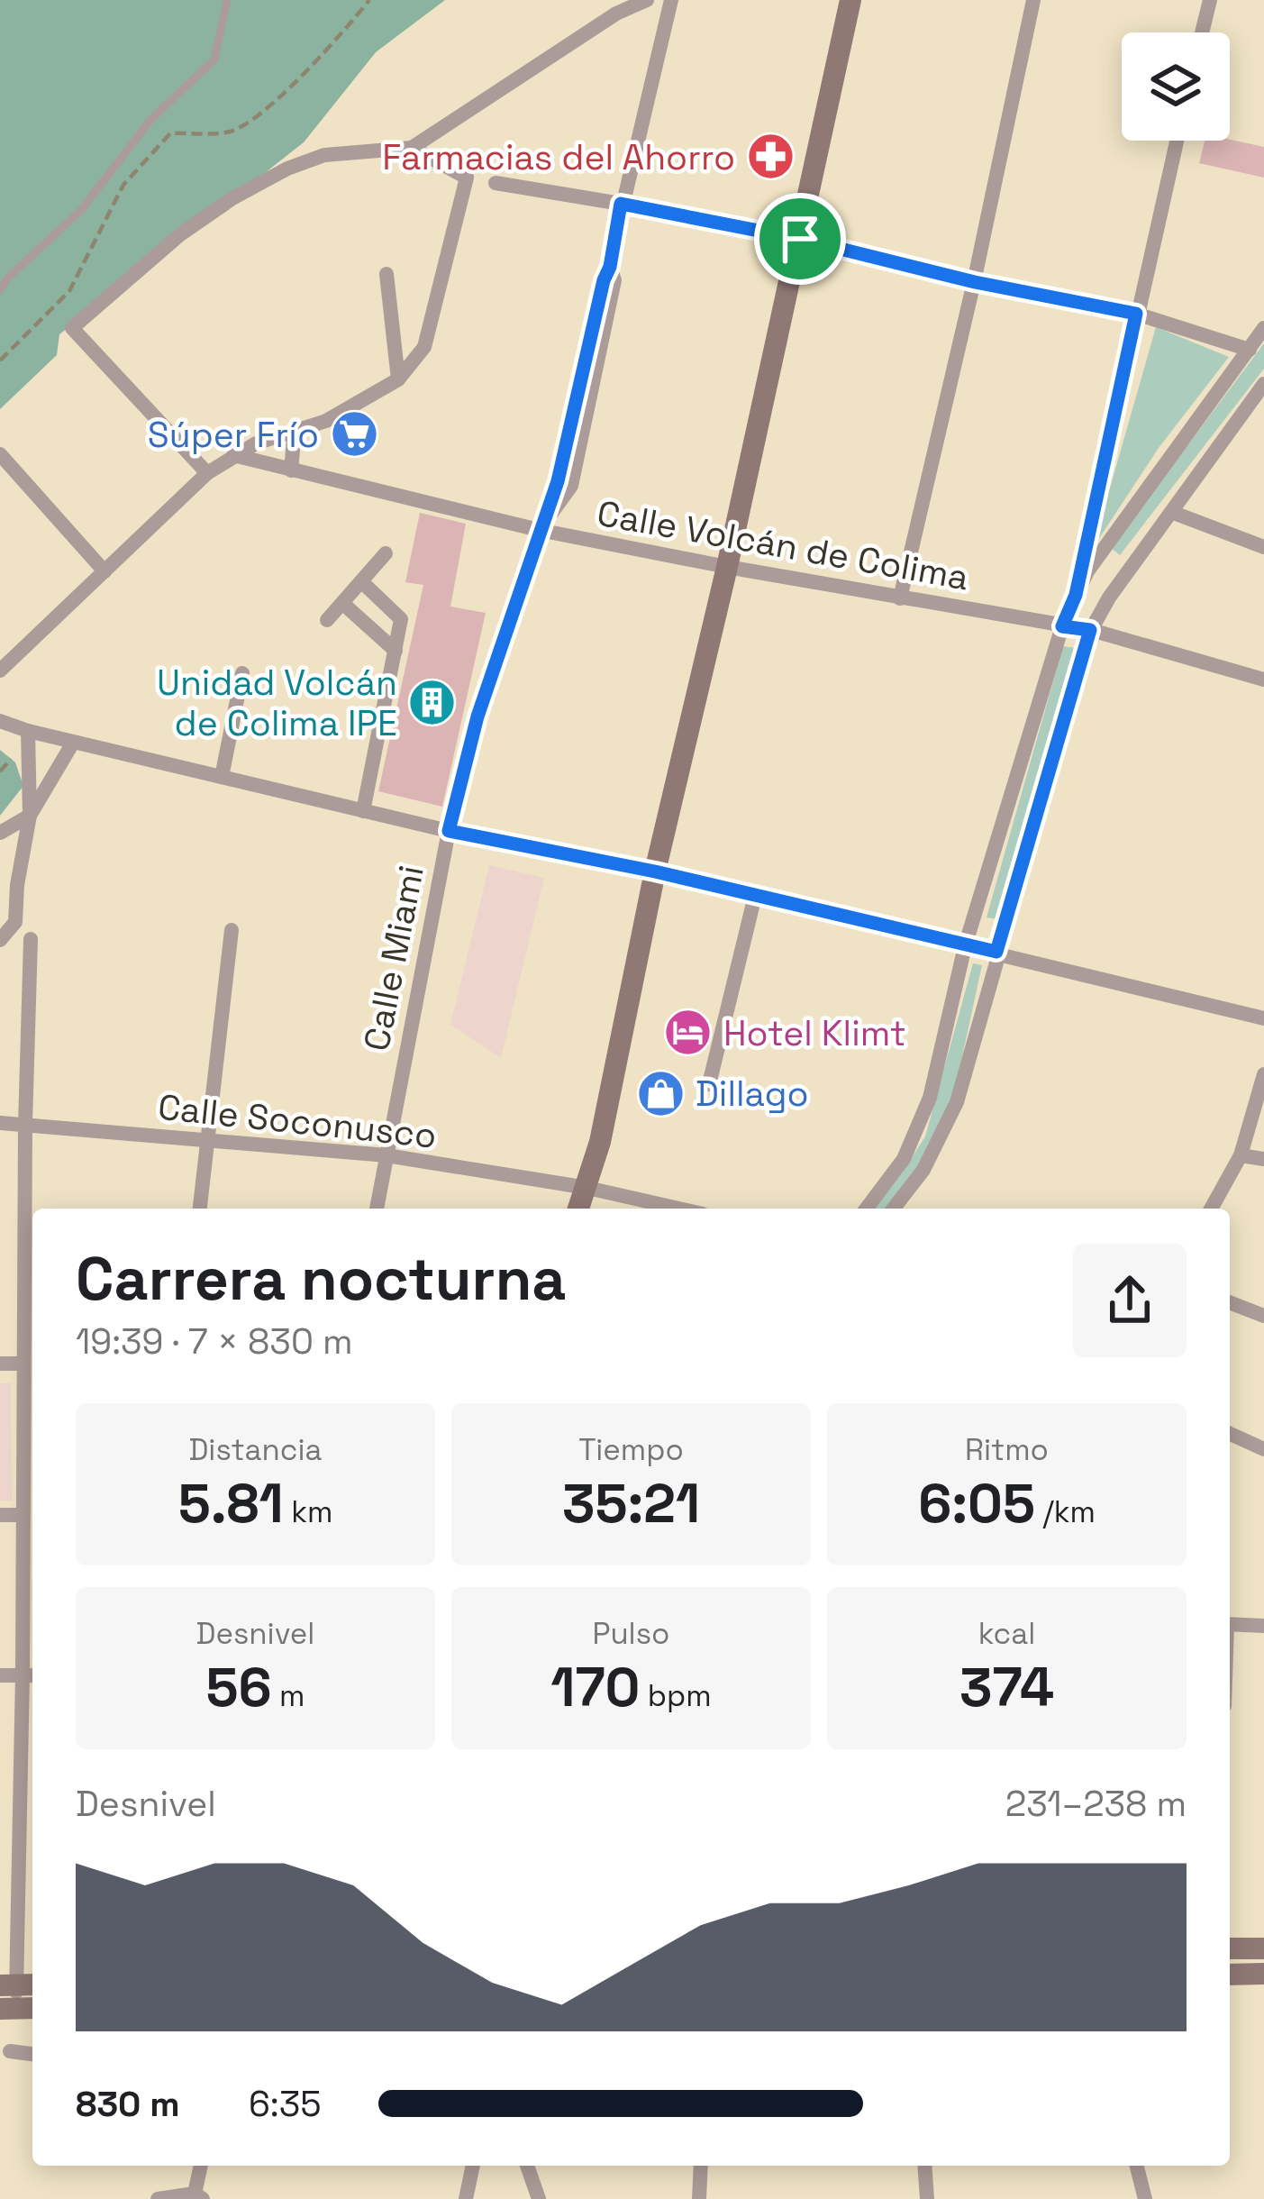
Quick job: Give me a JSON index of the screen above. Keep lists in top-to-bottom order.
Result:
{
  "streets": {
    "street": ["Calle Volcán de Colima", "Calle Miami", "Calle Soconusco"]
  },
  "crossings": [
    ["Calle Volcán de Colima", "Calle Miami"],
    ["Calle Miami", "Calle Soconusco"]
  ],
  "places": {
    "pharmacy": ["Farmacias del Ahorro"],
    "supermarket": ["Súper Frío"],
    "building": ["Unidad Volcán de Colima IPE"],
    "hotel": ["Hotel Klimt"],
    "shop": ["Dillago"]
  },
  "page": {
    "heading": ["Carrera nocturna", "19:39 · 7 × 830 m"],
    "stats": [
      ["Distancia", "5.81 km"],
      ["Tiempo", "35:21"],
      ["Ritmo", "6:05 /km"],
      ["Desnivel", "56 m"],
      ["Pulso", "170 bpm"],
      ["kcal", "374"]
    ],
    "chart": ["Desnivel", "231–238 m"],
    "list": [
      {
        "name": "830 m",
        "note": "6:35"
      }
    ]
  }
}
